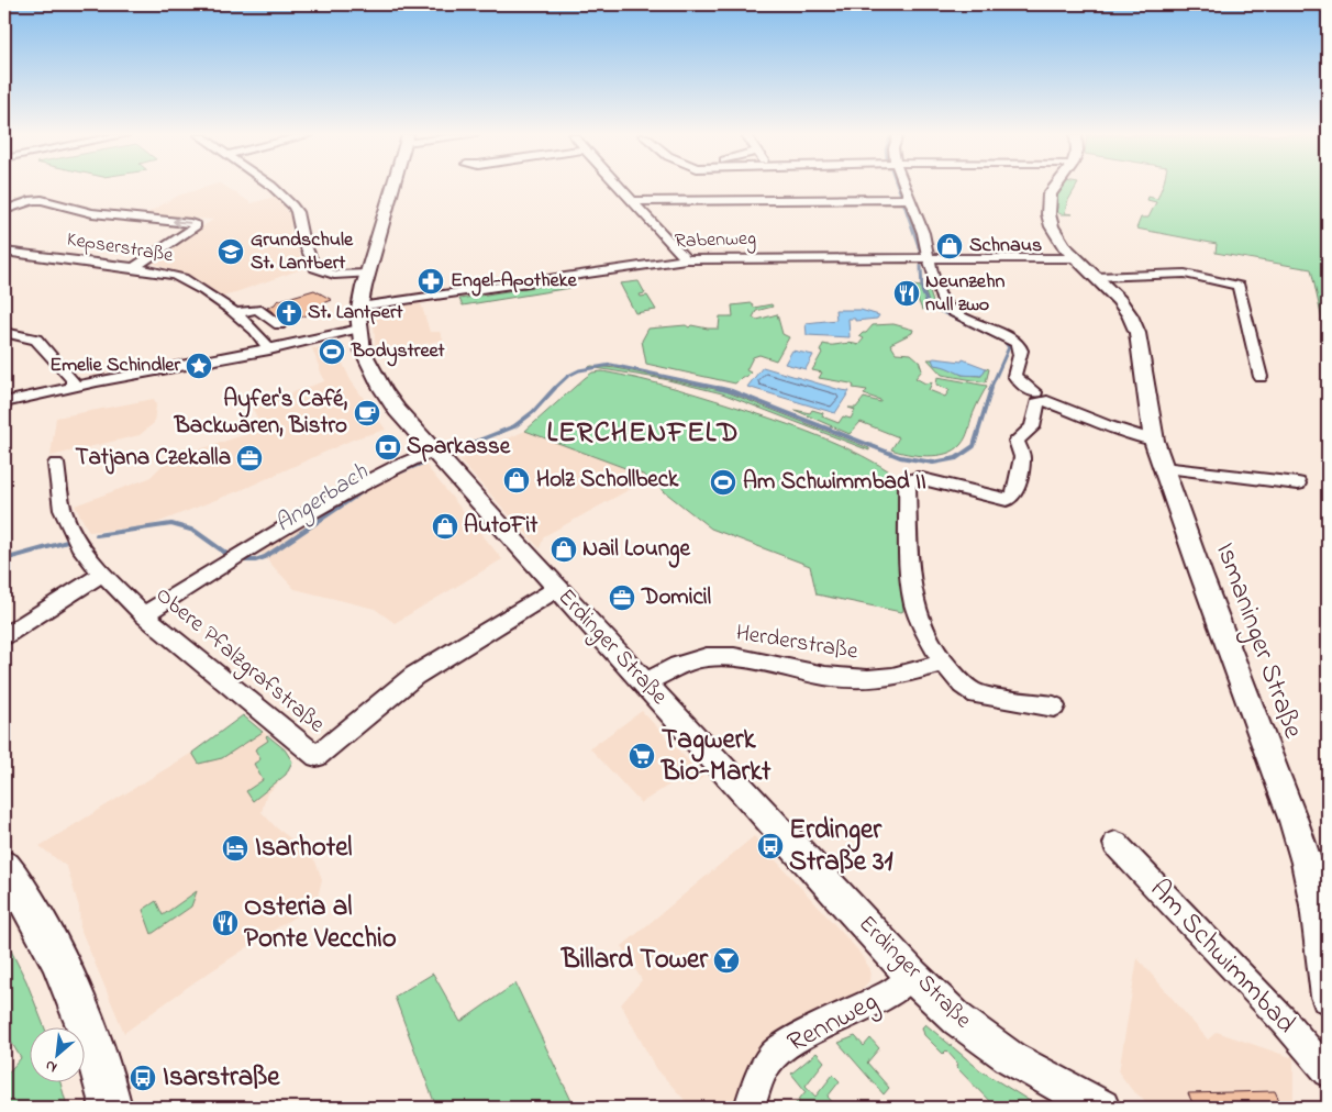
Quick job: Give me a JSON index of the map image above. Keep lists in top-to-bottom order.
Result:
{
  "streets": {
    "street": [
      "Rabenweg",
      "Kepserstraße",
      "Ismaninger Straße",
      "Herderstraße",
      "Erdinger Straße",
      "Obere Pfalzgrafstraße",
      "Am Schwimmbad",
      "Rennweg"
    ]
  },
  "crossings": [
    ["Rabenweg", "Ismaninger Straße"],
    ["Rabenweg", "Erdinger Straße"],
    ["Herderstraße", "Erdinger Straße"],
    ["Erdinger Straße", "Obere Pfalzgrafstraße"],
    ["Erdinger Straße", "Rennweg"]
  ],
  "districts": ["LERCHENFELD"],
  "water": ["Angerbach"],
  "places": {
    "shop": [
      "Schnaus",
      "Holz Schollbeck",
      "AutoFit",
      "Nail Lounge"
    ],
    "school or university": ["Grundschule St. Lantbert"],
    "pharmacy": ["Engel-Apotheke"],
    "restaurant": ["Neunzehn null zwo", "Osteria al Ponte Vecchio"],
    "church": ["St. Lantpert"],
    "sports": ["Bodystreet", "Am Schwimmbad II"],
    "place": ["Emelie Schindler"],
    "cafe": ["Ayfer's Café, Backwaren, Bistro"],
    "bank": ["Sparkasse"],
    "office": ["Tatjana Czekalla", "Domicil"],
    "supermarket": ["Tagwerk Bio-Markt"],
    "bus stop": ["Erdinger Straße 31", "Isarstraße"],
    "hotel": ["Isarhotel"],
    "bar": ["Billard Tower"]
  },
  "north": "bottom left"
}
